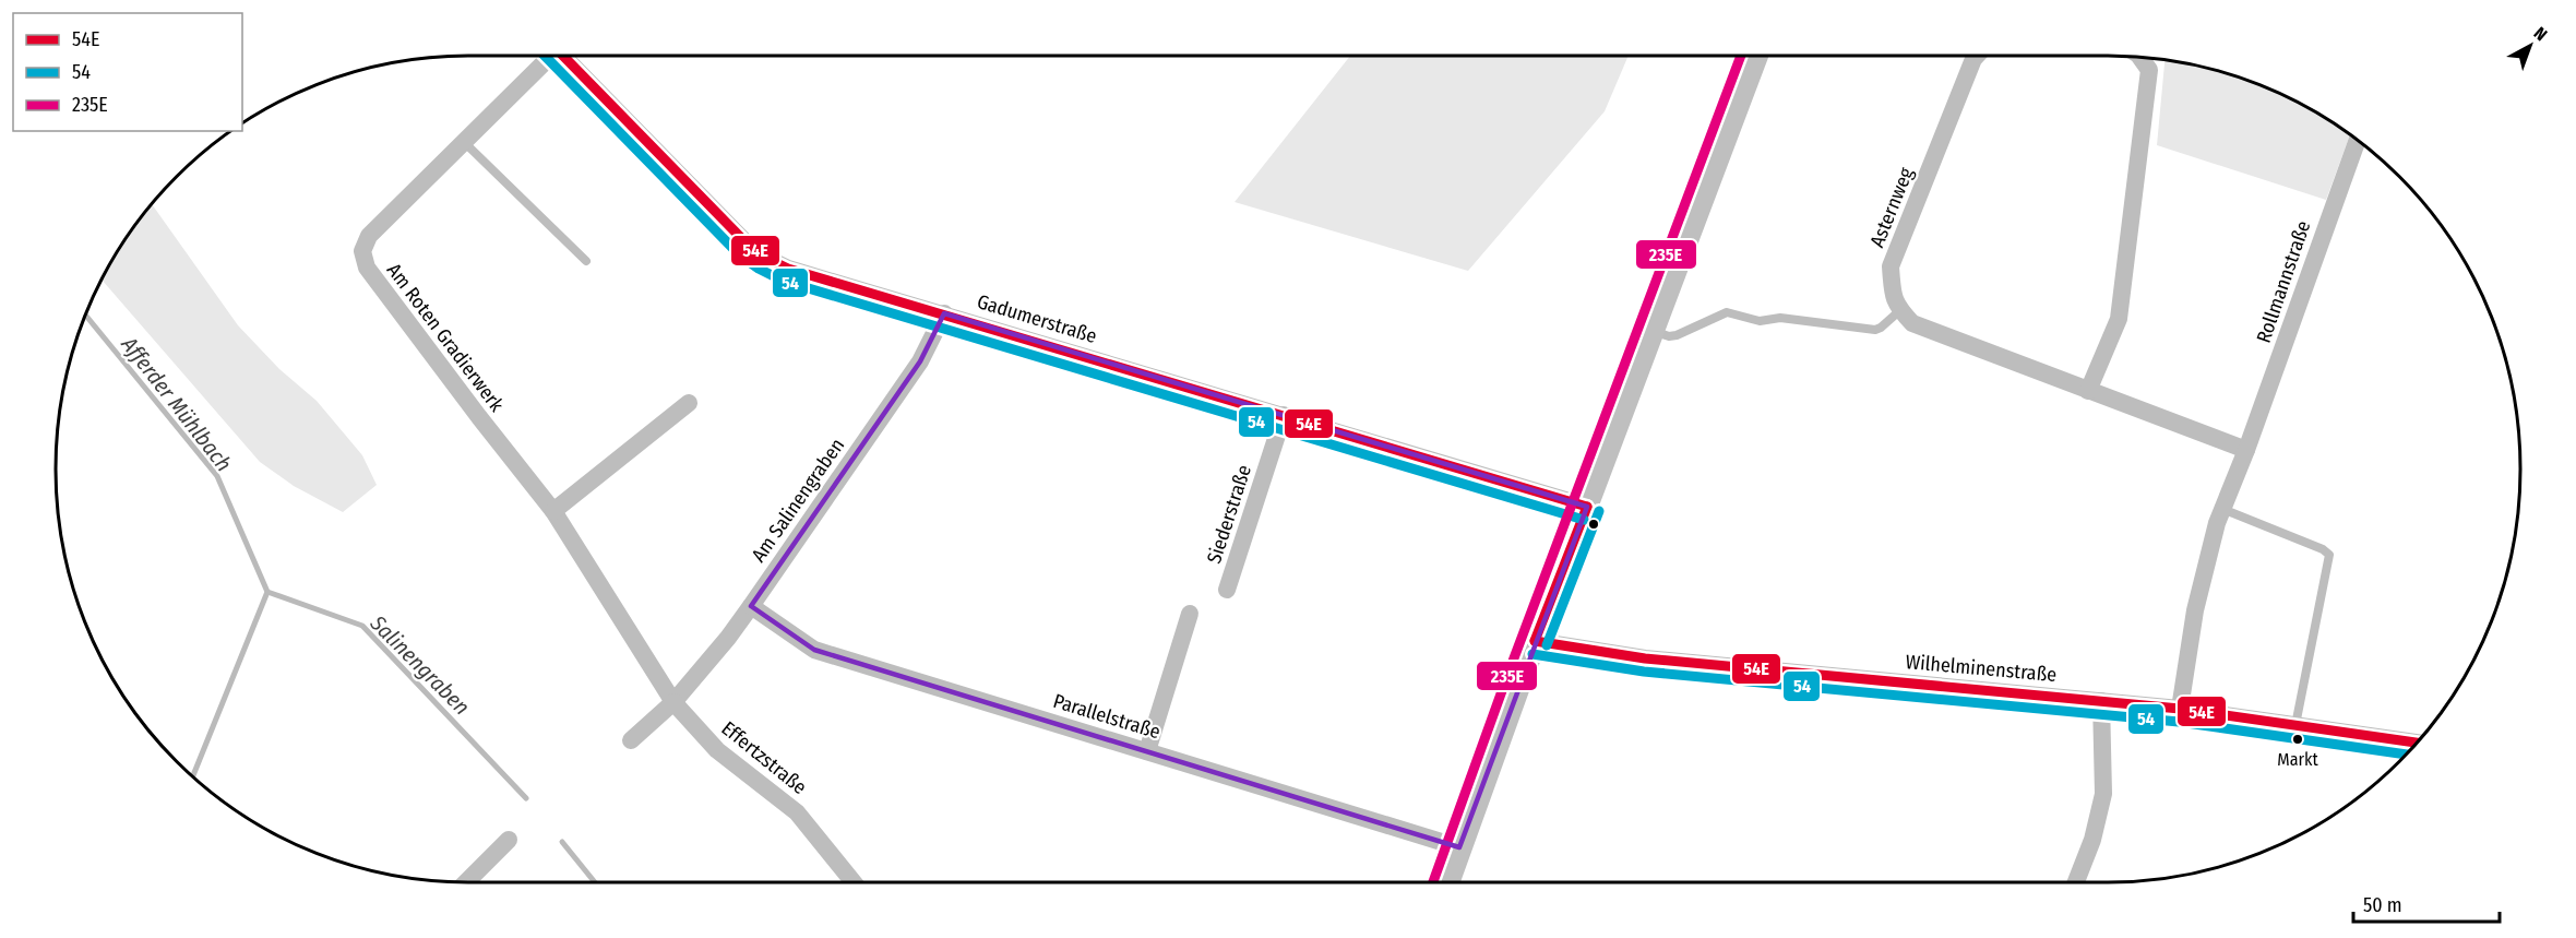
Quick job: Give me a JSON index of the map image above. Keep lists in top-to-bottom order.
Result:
{
  "streets": {
    "street": [
      "Asternweg",
      "Rollmannstraße",
      "Gadumerstraße",
      "Am Roten Gradierwerk",
      "Am Salinengraben",
      "Siederstraße",
      "Wilhelminenstraße",
      "Parallelstraße",
      "Effertzstraße"
    ]
  },
  "crossings": [
    ["Gadumerstraße", "Am Salinengraben"],
    ["Gadumerstraße", "Siederstraße"],
    ["Am Roten Gradierwerk", "Am Salinengraben"],
    ["Am Roten Gradierwerk", "Effertzstraße"],
    ["Am Salinengraben", "Parallelstraße"],
    ["Am Salinengraben", "Effertzstraße"]
  ],
  "water": ["Afferder Mühlbach", "Salinengraben"],
  "places": ["Markt"],
  "lines": ["transit line 54E", "transit line 54", "transit line 235E"],
  "legend": ["54E", "54", "235E"],
  "scale_bar": "50 m",
  "north": "top right"
}
